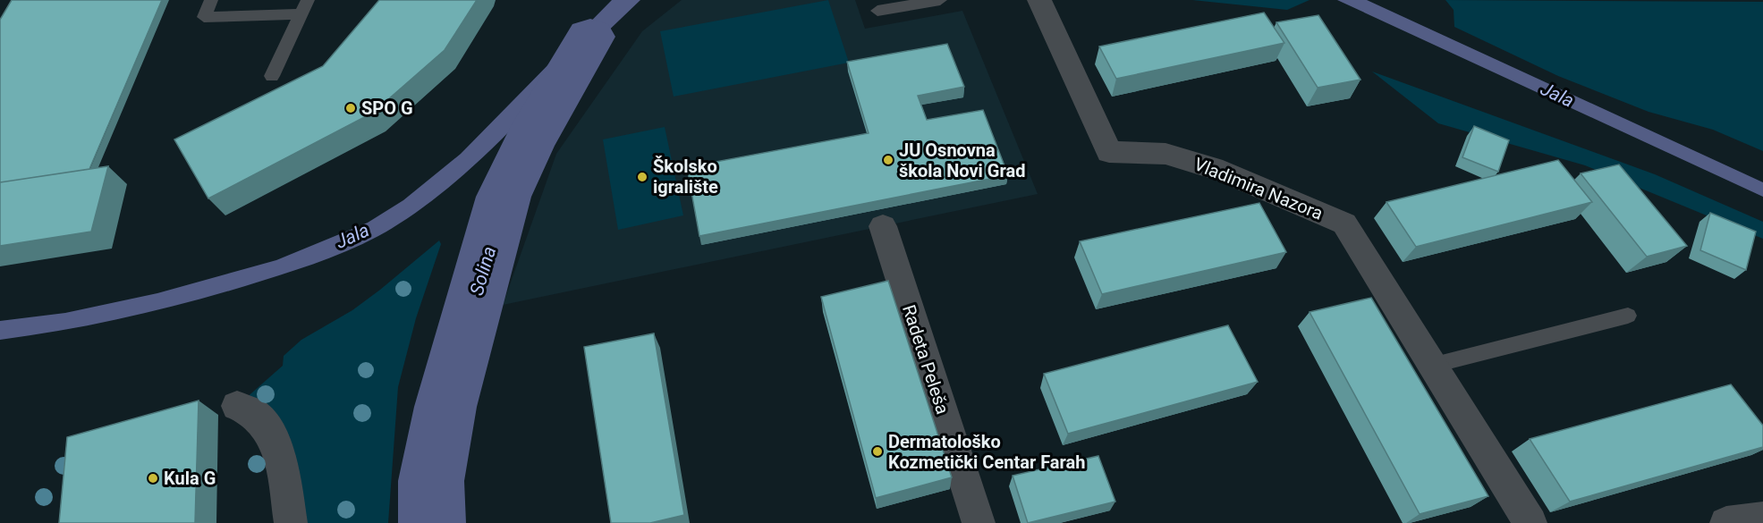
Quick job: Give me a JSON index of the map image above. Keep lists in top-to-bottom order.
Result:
{
  "streets": {
    "street": ["Vladimira Nazora", "Radeta Peleša"]
  },
  "water": ["Jala", "Solina"],
  "places": [
    "SPO G",
    "JU Osnovna škola Novi Grad",
    "Školsko igralište",
    "Dermatološko Kozmetički Centar Farah",
    "Kula G"
  ]
}
